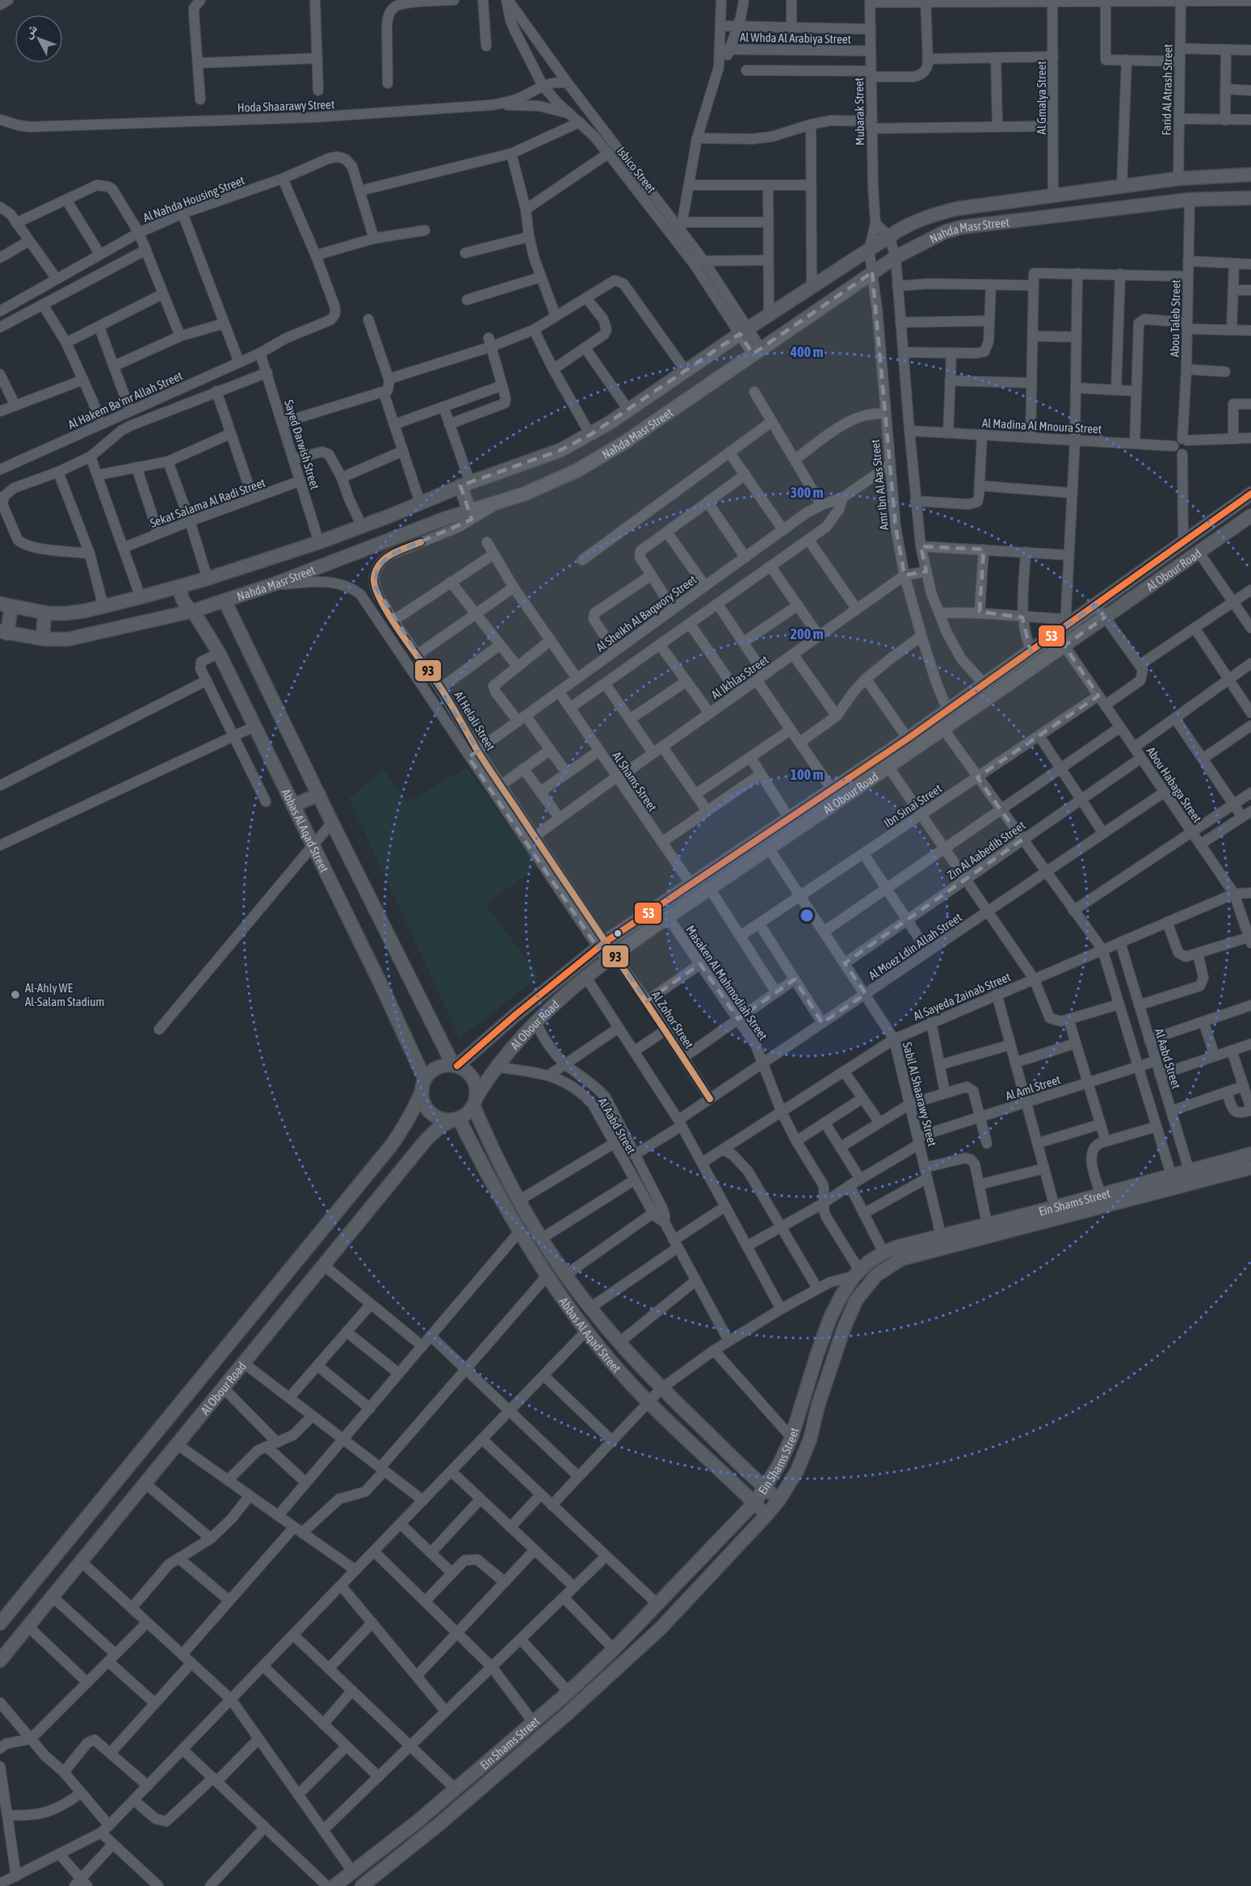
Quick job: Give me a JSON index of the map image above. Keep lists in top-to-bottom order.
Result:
{
  "streets": {
    "street": [
      "Al Whda Al Arabiya Street",
      "Farid Al Atrash Street",
      "Al Gmalya Street",
      "Hoda Shaarawy Street",
      "Mubarak Street",
      "Isbico Street",
      "Al Nahda Housing Street",
      "Nahda Masr Street",
      "Abou Taleb Street",
      "Al Hakem Ba'mr Allah Street",
      "Al Madina Al Mnoura Street",
      "Sayed Darwish Street",
      "Amr Ibn Al Aas Street",
      "Sekat Salama Al Radi Street",
      "Al Obour Road",
      "Al Sheikh Al Baqwory Street",
      "Al Ikhlas Street",
      "Al Helali Street",
      "Al Shams Street",
      "Abou Habaga Street",
      "Ibn Sinai Street",
      "Abbas Al Aqad Street",
      "Zin Al Aabedib Street",
      "Al Moez Ldin Allah Street",
      "Masaken Al Mahmodiah Street",
      "Al Sayeda Zainab Street",
      "Al Zohor Street",
      "Al Aabd Street",
      "Al Aml Street",
      "Sabil Al Shaarawy Street",
      "Ein Shams Street"
    ]
  },
  "crossings": [
    ["Al Whda Al Arabiya Street", "Mubarak Street"],
    ["Farid Al Atrash Street", "Nahda Masr Street"],
    ["Al Gmalya Street", "Nahda Masr Street"],
    ["Hoda Shaarawy Street", "Isbico Street"],
    ["Mubarak Street", "Nahda Masr Street"],
    ["Mubarak Street", "Amr Ibn Al Aas Street"],
    ["Isbico Street", "Nahda Masr Street"],
    ["Nahda Masr Street", "Abou Taleb Street"],
    ["Nahda Masr Street", "Sayed Darwish Street"],
    ["Nahda Masr Street", "Amr Ibn Al Aas Street"],
    ["Nahda Masr Street", "Al Helali Street"],
    ["Nahda Masr Street", "Abbas Al Aqad Street"],
    ["Abou Taleb Street", "Al Madina Al Mnoura Street"],
    ["Al Hakem Ba'mr Allah Street", "Sayed Darwish Street"],
    ["Sayed Darwish Street", "Sekat Salama Al Radi Street"],
    ["Amr Ibn Al Aas Street", "Al Obour Road"],
    ["Amr Ibn Al Aas Street", "Al Sheikh Al Baqwory Street"],
    ["Amr Ibn Al Aas Street", "Al Ikhlas Street"],
    ["Al Obour Road", "Al Helali Street"],
    ["Al Obour Road", "Al Shams Street"],
    ["Al Obour Road", "Abou Habaga Street"],
    ["Al Obour Road", "Abbas Al Aqad Street"],
    ["Al Obour Road", "Masaken Al Mahmodiah Street"],
    ["Al Obour Road", "Al Zohor Street"],
    ["Al Obour Road", "Al Aabd Street"],
    ["Al Obour Road", "Sabil Al Shaarawy Street"],
    ["Al Sheikh Al Baqwory Street", "Al Helali Street"],
    ["Al Sheikh Al Baqwory Street", "Al Shams Street"],
    ["Al Ikhlas Street", "Al Helali Street"],
    ["Al Ikhlas Street", "Al Shams Street"],
    ["Al Helali Street", "Al Zohor Street"],
    ["Abou Habaga Street", "Ibn Sinai Street"],
    ["Abou Habaga Street", "Zin Al Aabedib Street"],
    ["Abou Habaga Street", "Al Moez Ldin Allah Street"],
    ["Abou Habaga Street", "Al Sayeda Zainab Street"],
    ["Ibn Sinai Street", "Sabil Al Shaarawy Street"],
    ["Abbas Al Aqad Street", "Ein Shams Street"],
    ["Zin Al Aabedib Street", "Sabil Al Shaarawy Street"],
    ["Al Moez Ldin Allah Street", "Masaken Al Mahmodiah Street"],
    ["Al Moez Ldin Allah Street", "Al Zohor Street"],
    ["Al Moez Ldin Allah Street", "Al Aabd Street"],
    ["Al Moez Ldin Allah Street", "Sabil Al Shaarawy Street"],
    ["Masaken Al Mahmodiah Street", "Al Sayeda Zainab Street"],
    ["Masaken Al Mahmodiah Street", "Al Aml Street"],
    ["Masaken Al Mahmodiah Street", "Ein Shams Street"],
    ["Al Sayeda Zainab Street", "Al Aabd Street"],
    ["Al Sayeda Zainab Street", "Sabil Al Shaarawy Street"],
    ["Al Aabd Street", "Al Aml Street"],
    ["Al Aabd Street", "Ein Shams Street"],
    ["Al Aml Street", "Sabil Al Shaarawy Street"],
    ["Sabil Al Shaarawy Street", "Ein Shams Street"]
  ],
  "places": ["Al-Ahly WE Al-Salam Stadium"],
  "lines": ["transit line 53", "transit line 93"],
  "north": "top left",
  "rings": [
    "400 m",
    "300 m",
    "200 m",
    "100 m"
  ]
}
